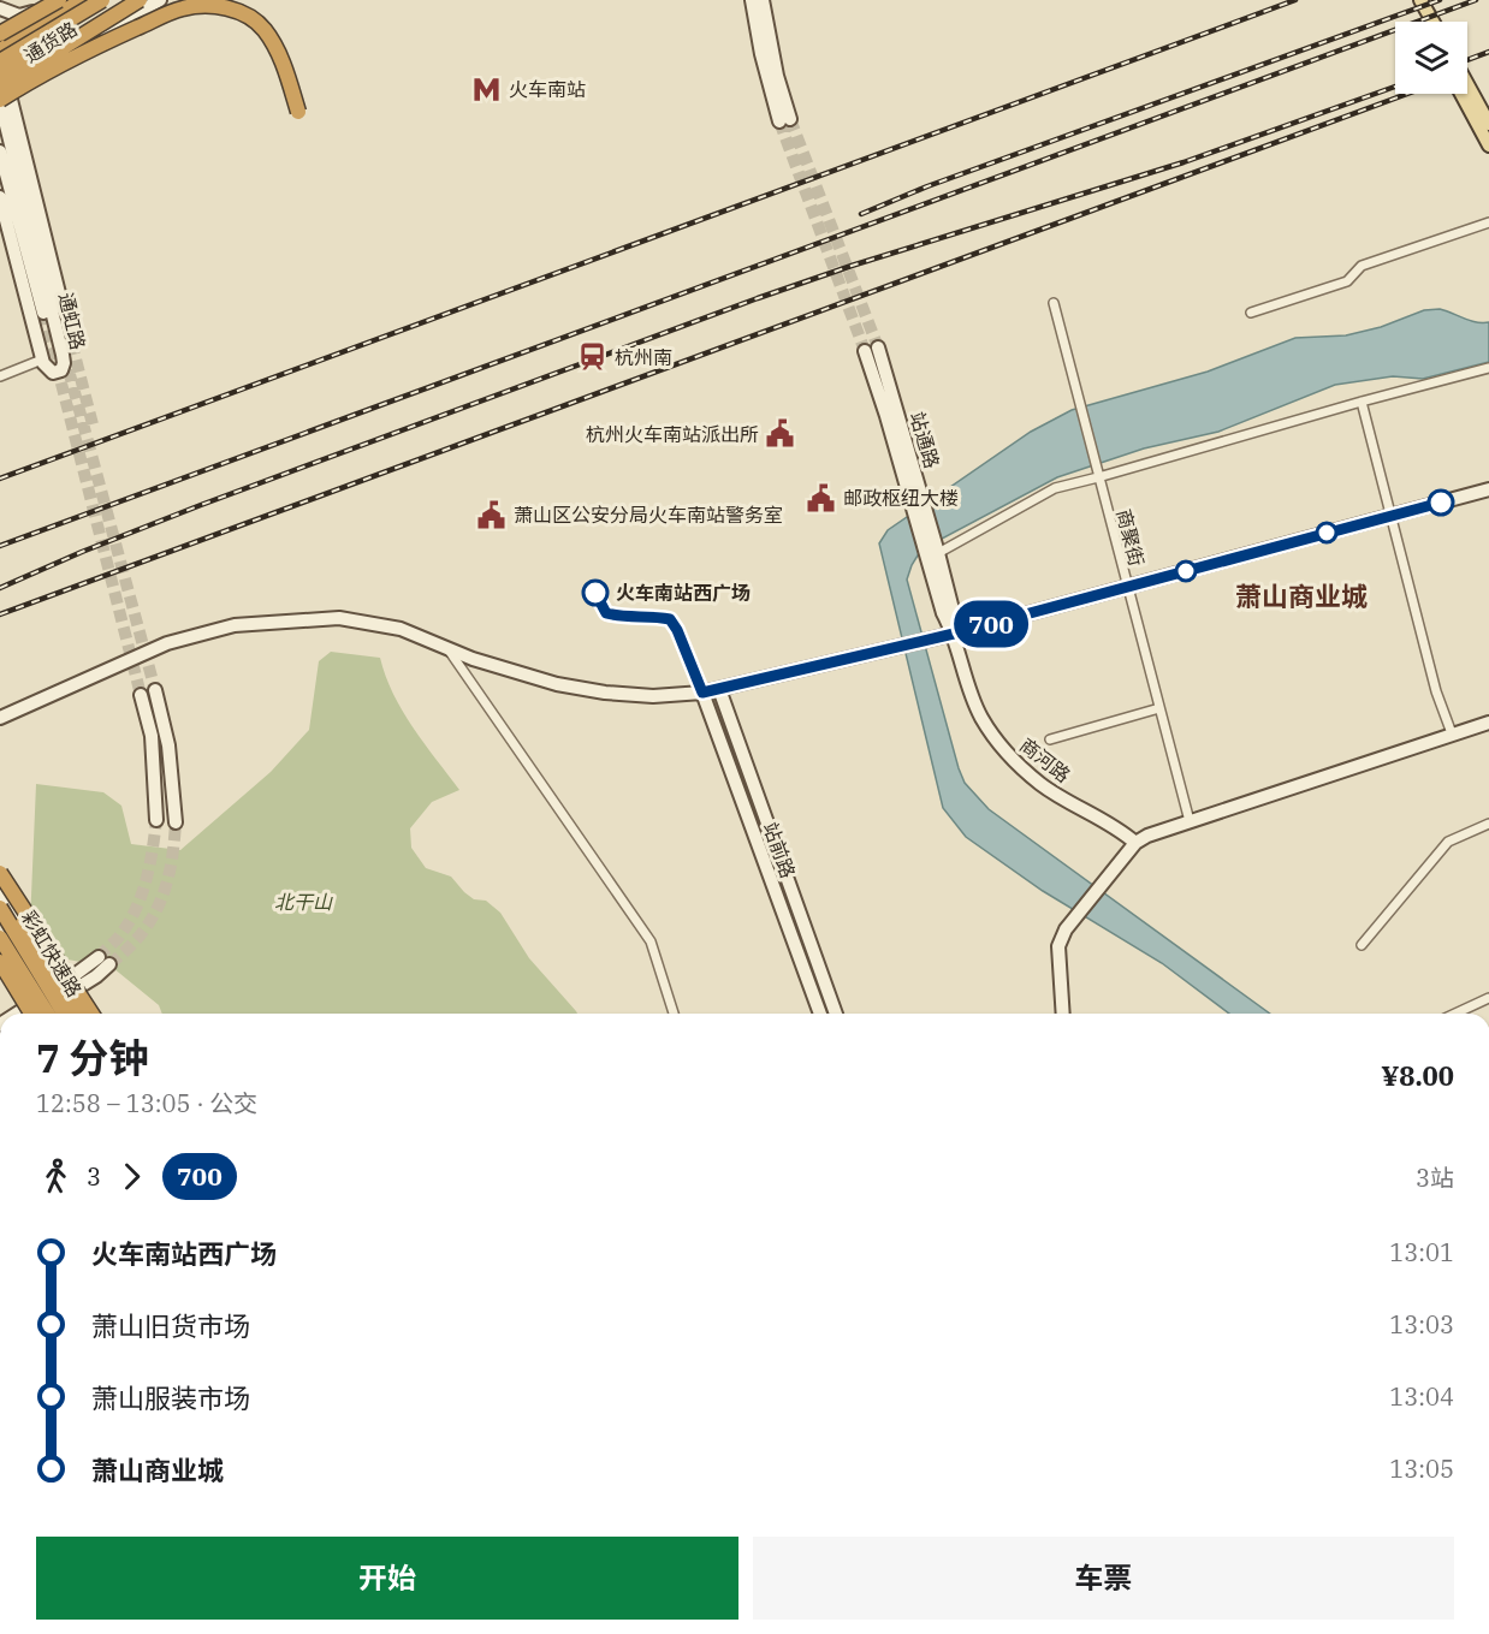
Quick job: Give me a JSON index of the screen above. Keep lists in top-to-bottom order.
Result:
{
  "streets": {
    "highway": ["彩虹快速路"],
    "main road": [
      "通货路",
      "通虹路",
      "站通路",
      "商河路",
      "站前路"
    ],
    "street": ["商聚街"]
  },
  "crossings": [
    ["通货路", "通虹路"],
    ["站通路", "商河路"]
  ],
  "districts": ["萧山商业城"],
  "parks": ["北干山"],
  "places": {
    "metro station": ["火车南站"],
    "station": ["杭州南"],
    "public building": ["杭州火车南站派出所", "邮政枢纽大楼", "萧山区公安分局火车南站警务室"],
    "other": ["火车南站西广场"]
  },
  "lines": ["bus line 700"],
  "page": {
    "on_map": "700",
    "heading": ["7 分钟", "12:58 – 13:05 · 公交", "¥8.00"],
    "legs": ["3", "700", "3站"],
    "list": [
      {
        "name": "火车南站西广场",
        "value": "13:01"
      },
      {
        "name": "萧山旧货市场",
        "value": "13:03"
      },
      {
        "name": "萧山服装市场",
        "value": "13:04"
      },
      {
        "name": "萧山商业城",
        "value": "13:05"
      }
    ],
    "buttons": ["开始", "车票"]
  }
}
